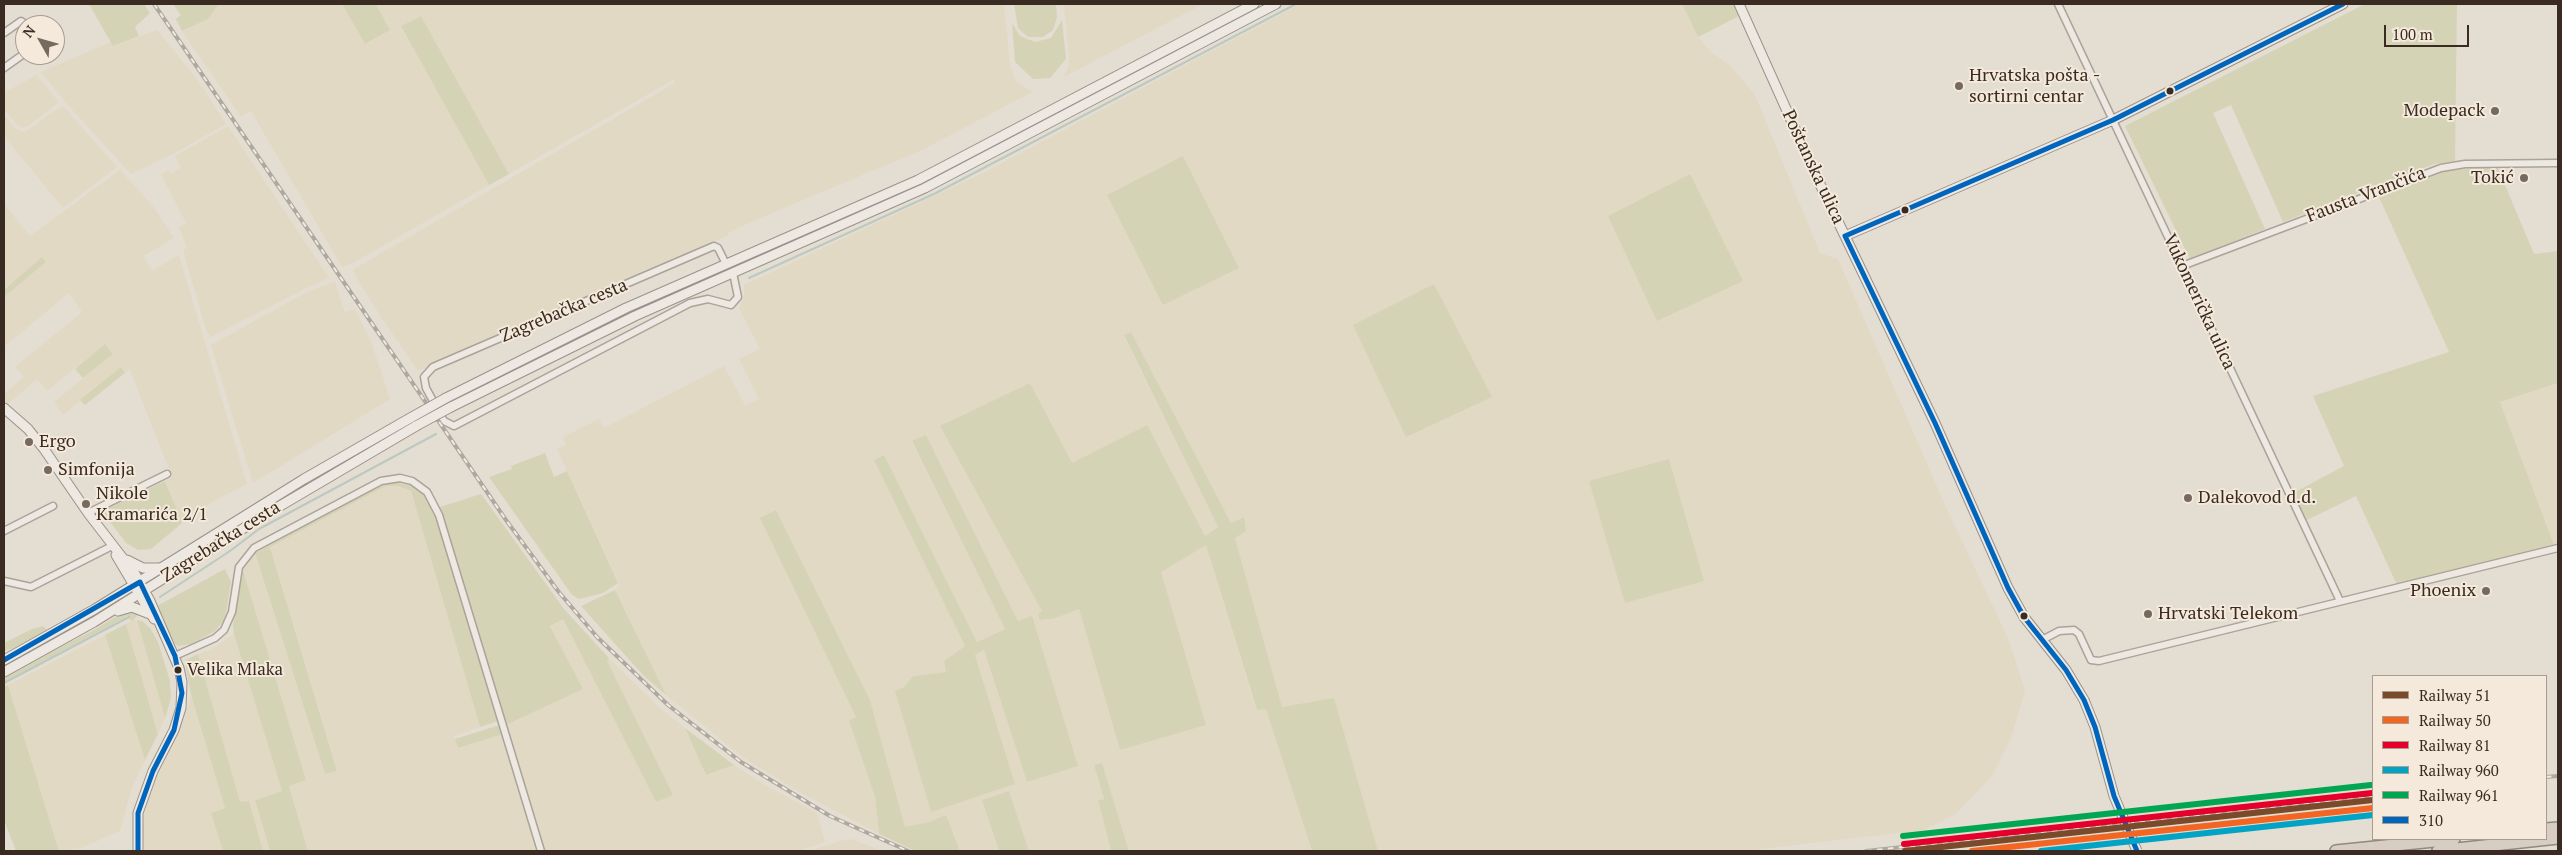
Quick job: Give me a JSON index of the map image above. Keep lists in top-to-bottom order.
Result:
{
  "streets": {
    "main road": ["Poštanska ulica", "Zagrebačka cesta"],
    "street": ["Fausta Vrančića", "Vukomerička ulica"]
  },
  "crossings": [
    ["Fausta Vrančića", "Vukomerička ulica"]
  ],
  "places": [
    "Hrvatska pošta - sortirni centar",
    "Modepack",
    "Tokić",
    "Ergo",
    "Simfonija",
    "Dalekovod d.d.",
    "Nikole Kramarića 2/1",
    "Phoenix",
    "Hrvatski Telekom",
    "Velika Mlaka"
  ],
  "lines": [
    "transit line 310",
    "rail line 961",
    "rail line 81",
    "rail line 51",
    "rail line 50",
    "rail line 960"
  ],
  "legend": [
    "Railway 51",
    "Railway 50",
    "Railway 81",
    "Railway 960",
    "Railway 961",
    "310"
  ],
  "scale_bar": "100 m",
  "north": "top left"
}
